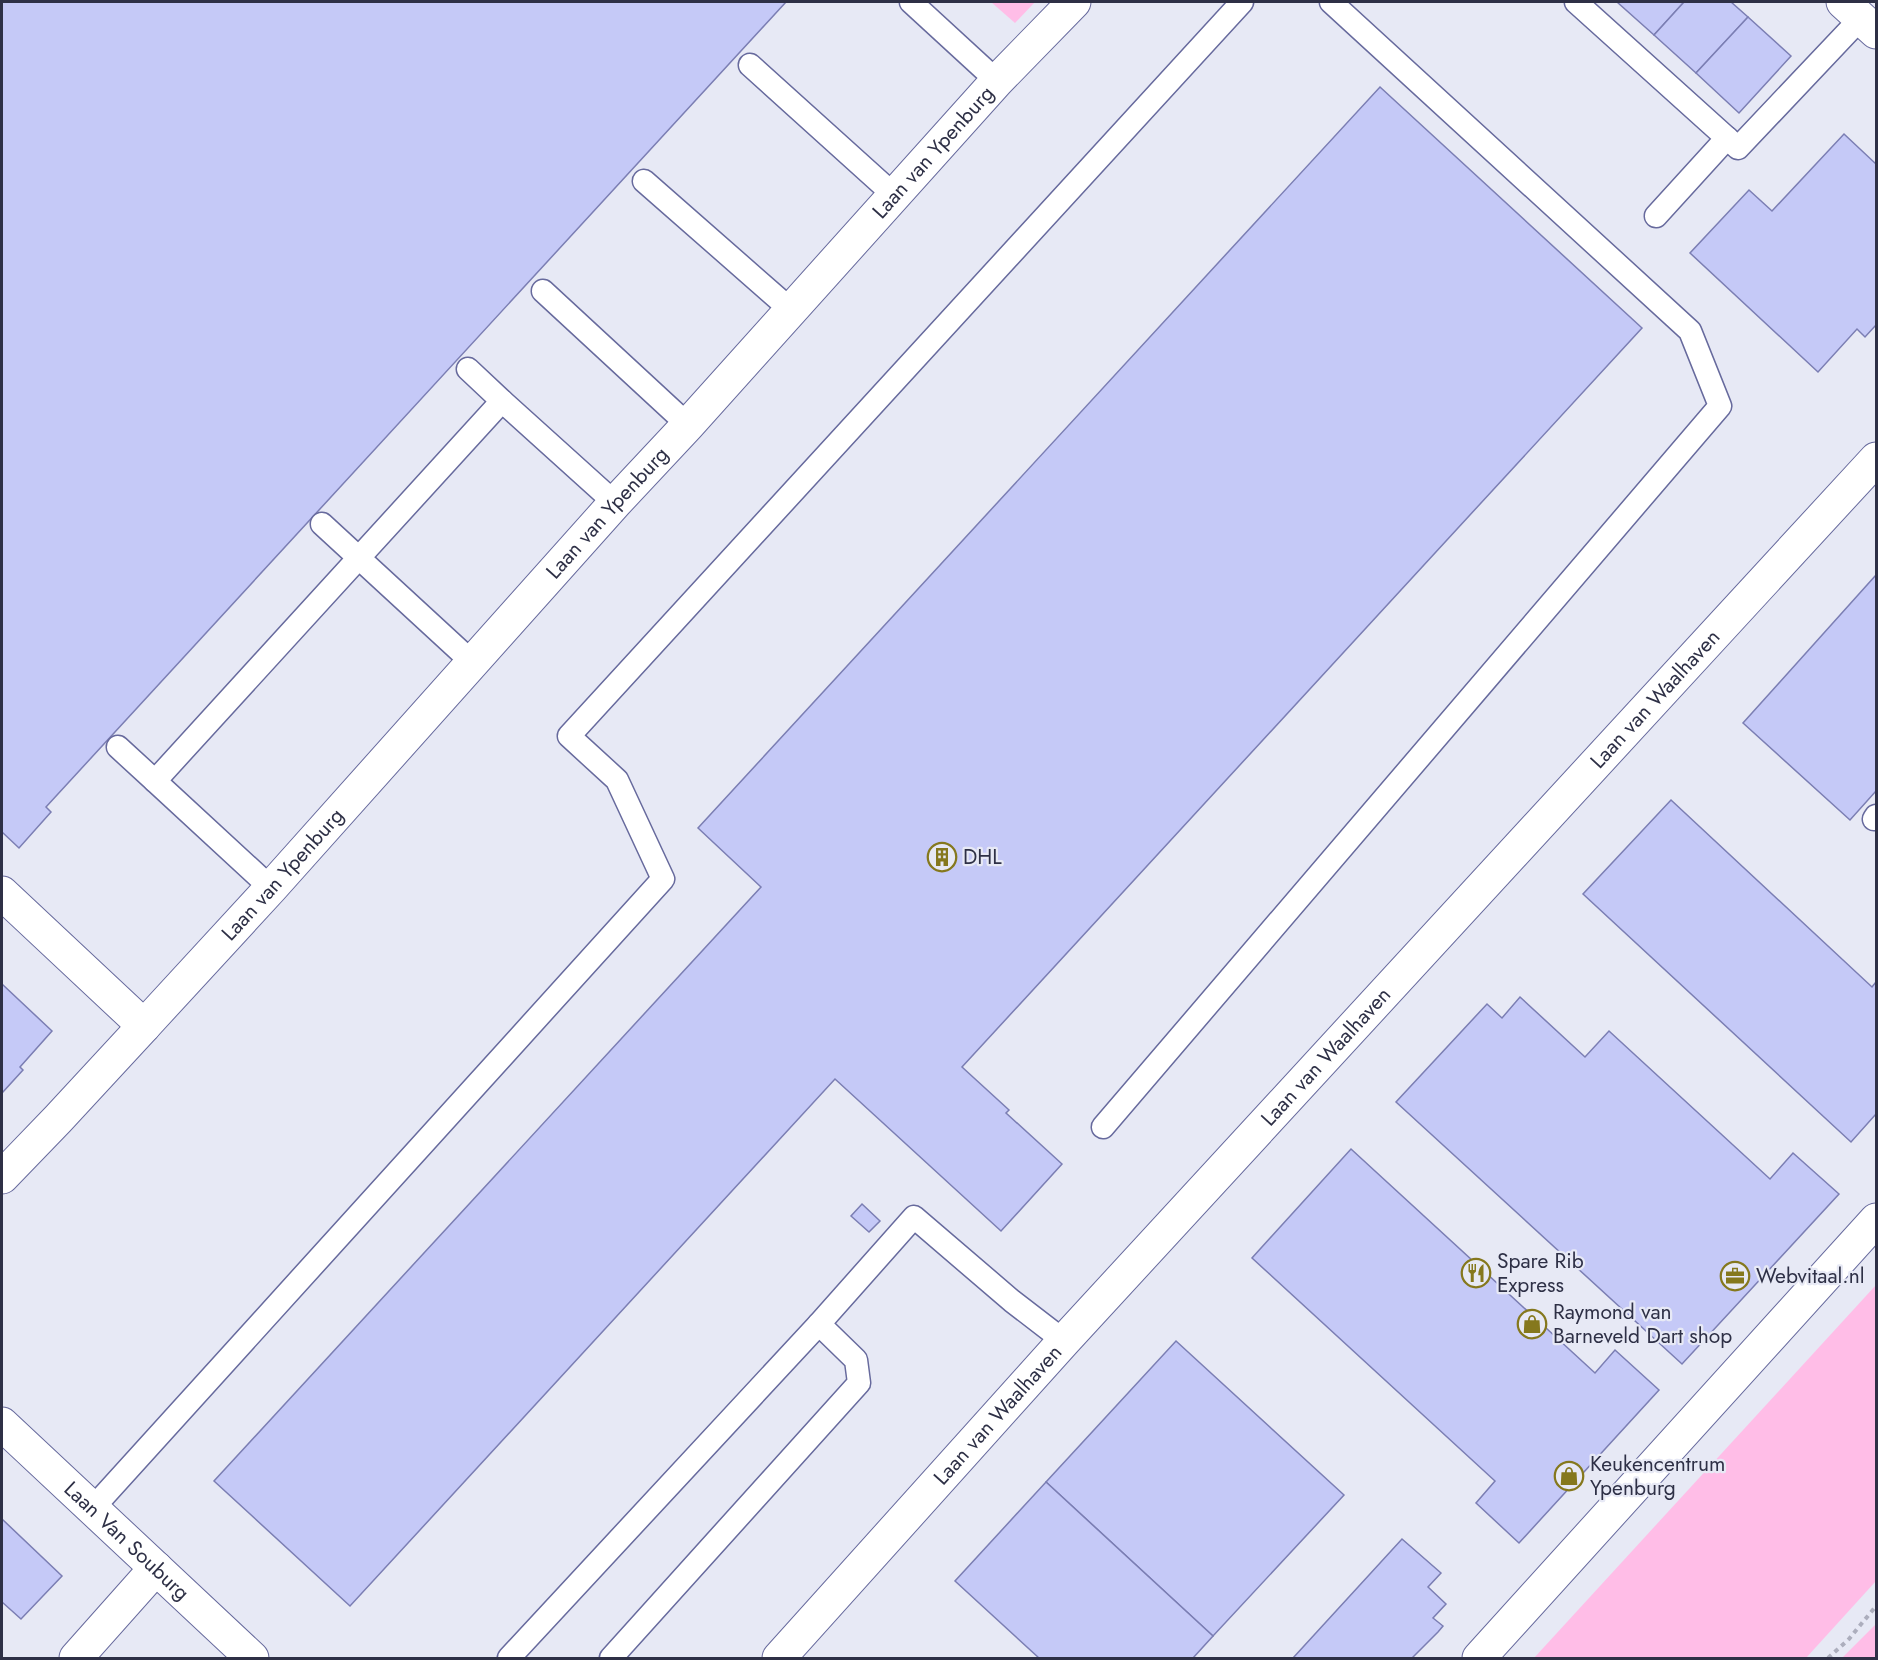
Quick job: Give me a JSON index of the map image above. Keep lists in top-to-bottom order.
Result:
{
  "streets": {
    "street": ["Laan van Ypenburg", "Laan van Waalhaven", "Laan Van Souburg"]
  },
  "places": {
    "building": ["DHL"],
    "restaurant": ["Spare Rib Express"],
    "office": ["Webvitaal.nl"],
    "shop": ["Raymond van Barneveld Dart shop", "Keukencentrum Ypenburg"]
  }
}
